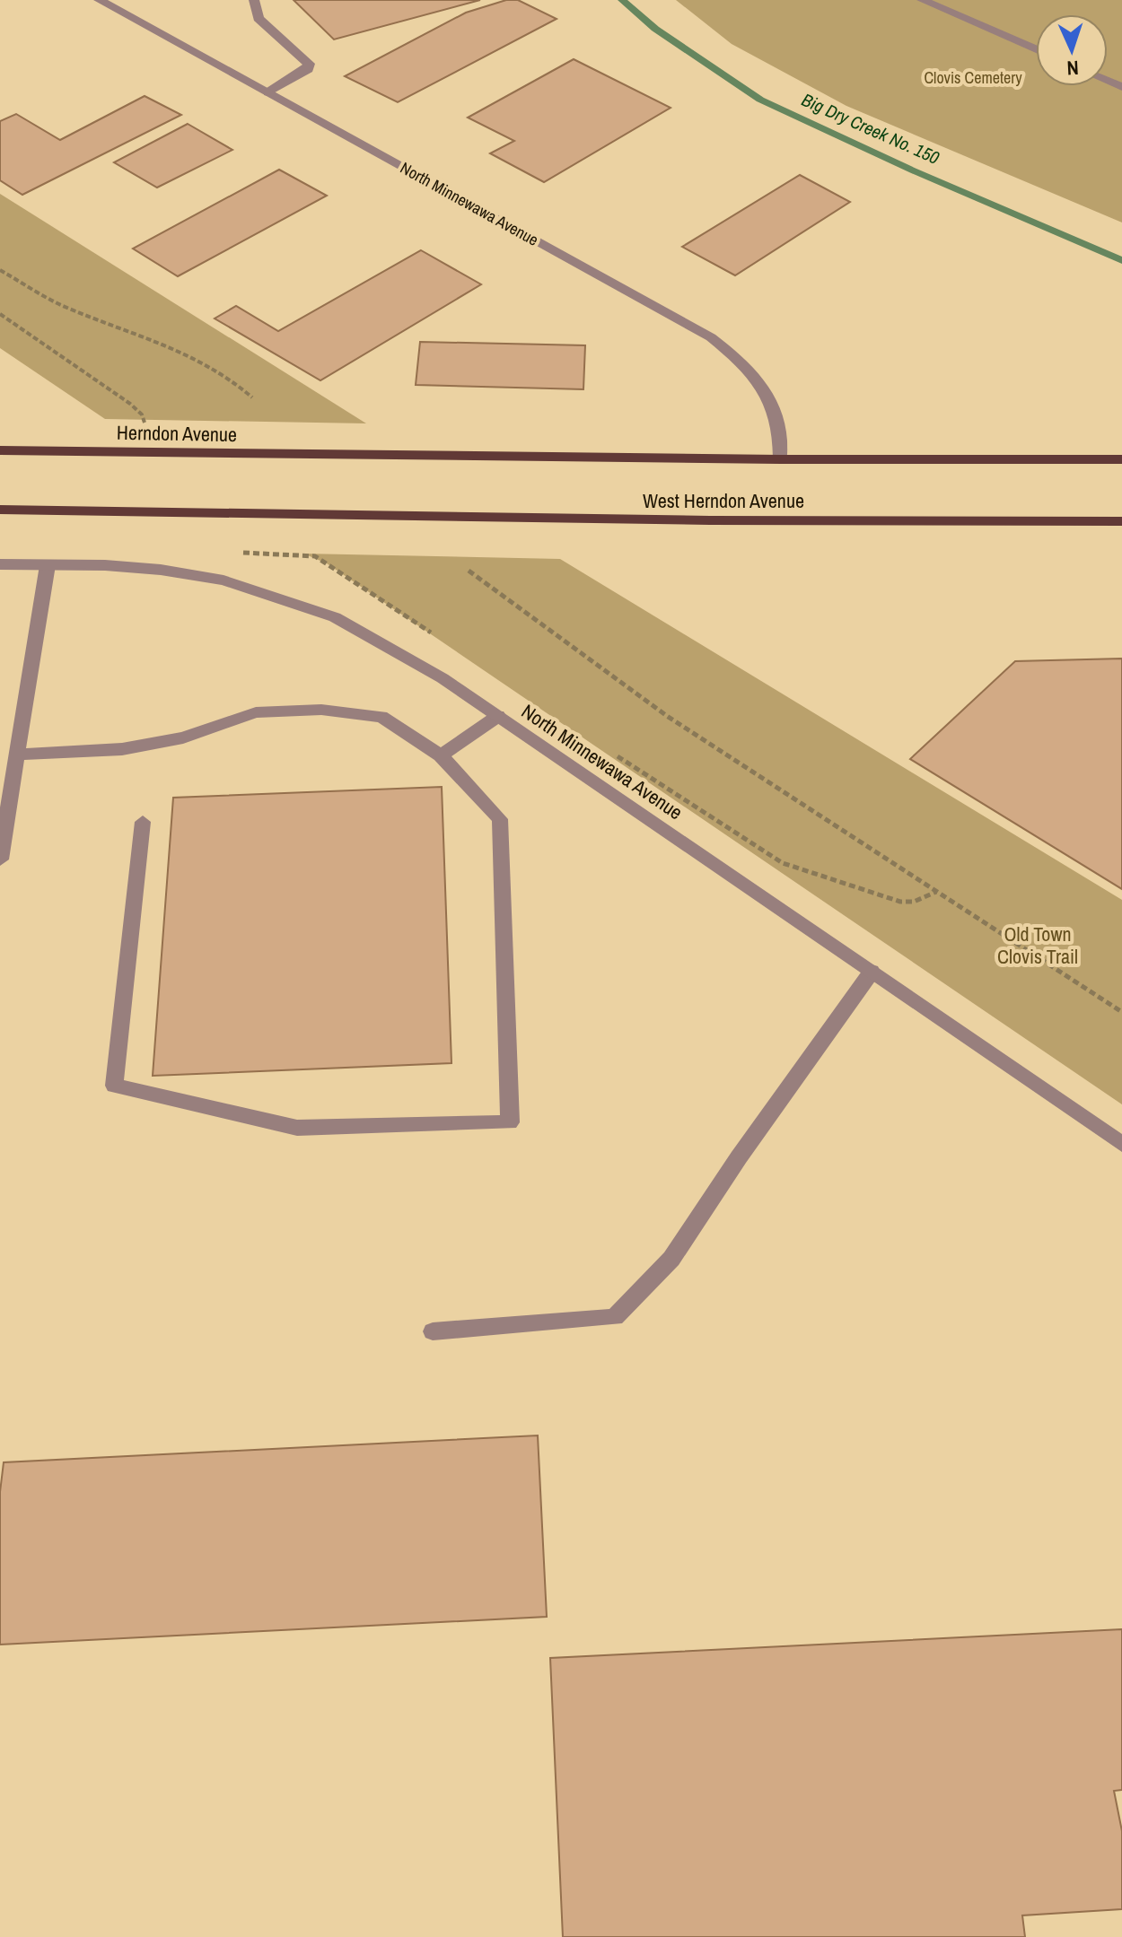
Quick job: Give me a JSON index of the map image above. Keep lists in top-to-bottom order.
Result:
{
  "streets": {
    "main road": ["Herndon Avenue", "West Herndon Avenue"],
    "street": ["North Minnewawa Avenue"]
  },
  "crossings": [
    ["North Minnewawa Avenue", "West Herndon Avenue"],
    ["Herndon Avenue", "West Herndon Avenue"]
  ],
  "water": ["Big Dry Creek No. 150"],
  "parks": ["Clovis Cemetery", "Old Town Clovis Trail"],
  "north": "bottom"
}
